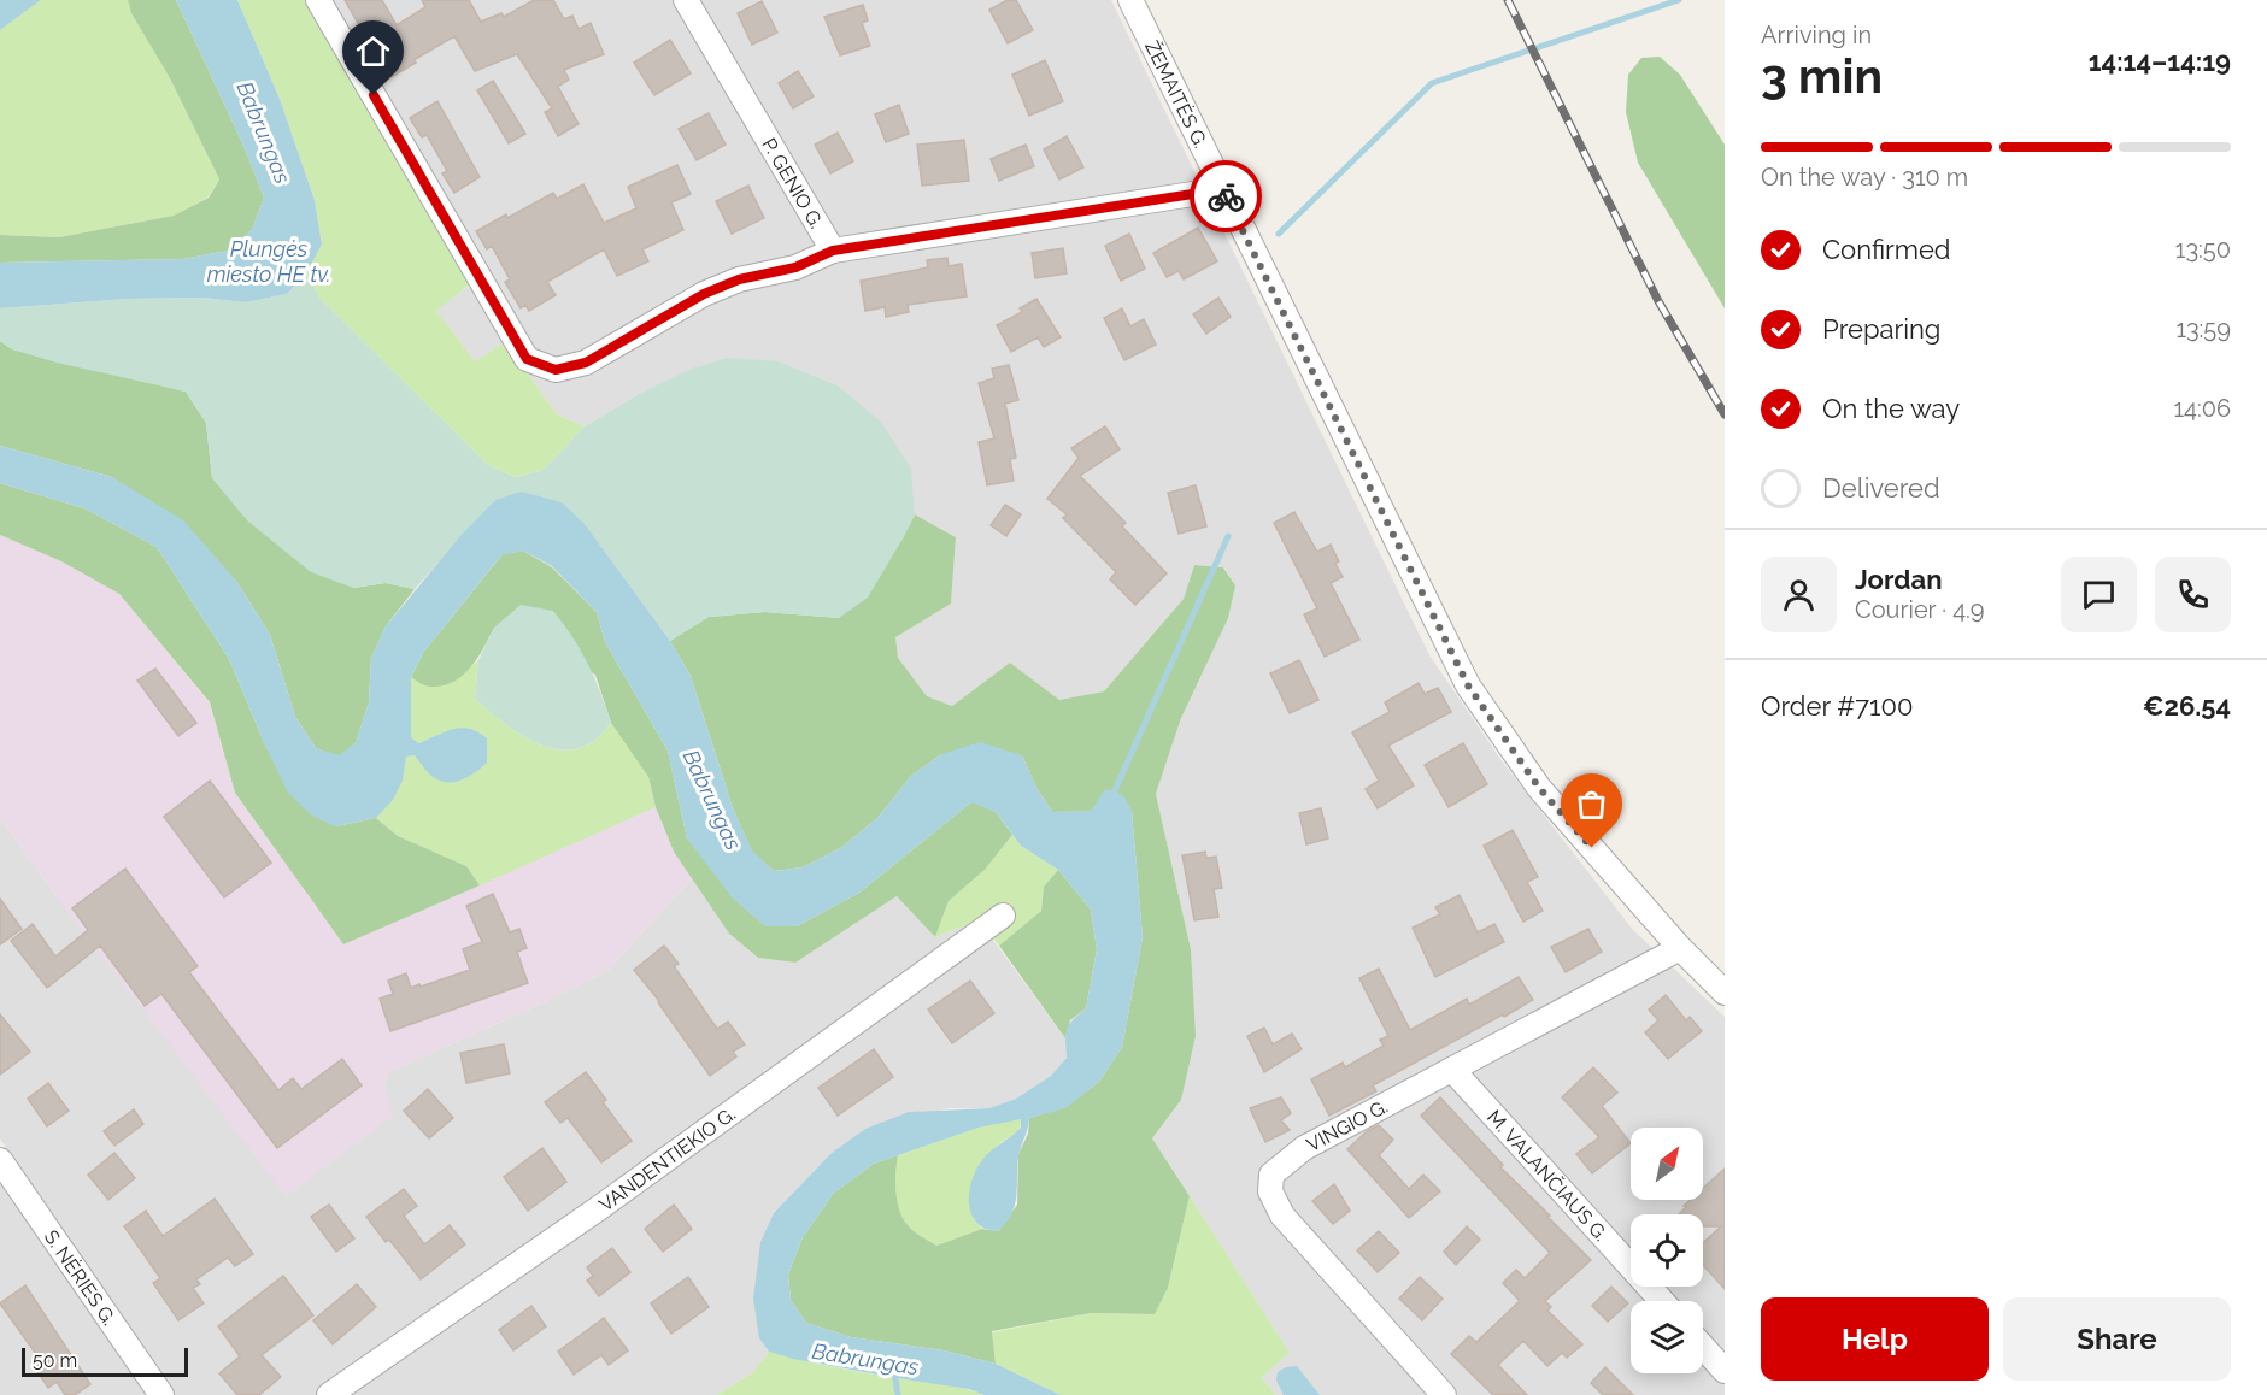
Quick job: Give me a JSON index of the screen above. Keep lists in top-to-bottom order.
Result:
{
  "streets": {
    "street": [
      "ŽEMAITĖS G.",
      "P. GENIO G.",
      "VINGIO G.",
      "VANDENTIEKIO G.",
      "M. VALANČIAUS G.",
      "S. NĖRIES G."
    ]
  },
  "crossings": [
    ["ŽEMAITĖS G.", "P. GENIO G."],
    ["ŽEMAITĖS G.", "VINGIO G."],
    ["VINGIO G.", "M. VALANČIAUS G."]
  ],
  "water": ["Babrungas", "Plungės miesto HE tv."],
  "scale_bar": "50 m",
  "north": "top right",
  "page": {
    "heading": ["3 min", "Arriving in", "14:14–14:19"],
    "panel": [
      "Jordan",
      "Courier · 4.9",
      "Order #7100",
      "€26.54"
    ],
    "bar": "On the way · 310 m",
    "list": [
      ["Confirmed", "13:50"],
      ["Preparing", "13:59"],
      ["On the way", "14:06"],
      "Delivered"
    ],
    "buttons": ["Help", "Share"],
    "scale": "50 m"
  }
}
